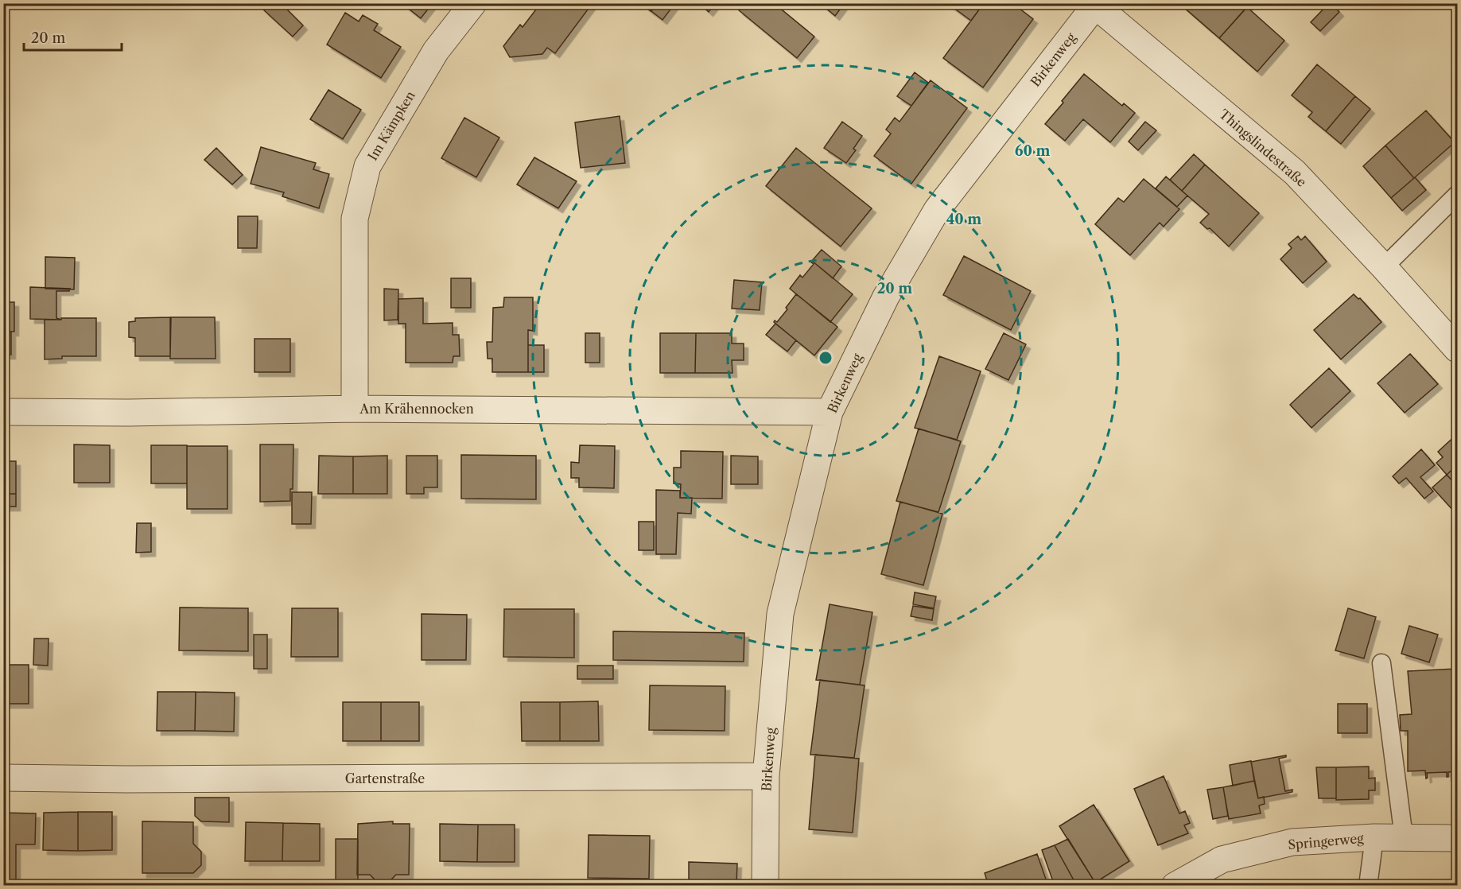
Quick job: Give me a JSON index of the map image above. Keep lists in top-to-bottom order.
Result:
{
  "streets": {
    "street": [
      "Birkenweg",
      "Im Kämpken",
      "Thingslindestraße",
      "Am Krähennocken",
      "Gartenstraße",
      "Springerweg"
    ]
  },
  "crossings": [
    ["Birkenweg", "Thingslindestraße"],
    ["Birkenweg", "Am Krähennocken"],
    ["Birkenweg", "Gartenstraße"],
    ["Im Kämpken", "Am Krähennocken"]
  ],
  "scale_bar": "20 m",
  "rings": ["60 m", "40 m", "20 m"]
}
